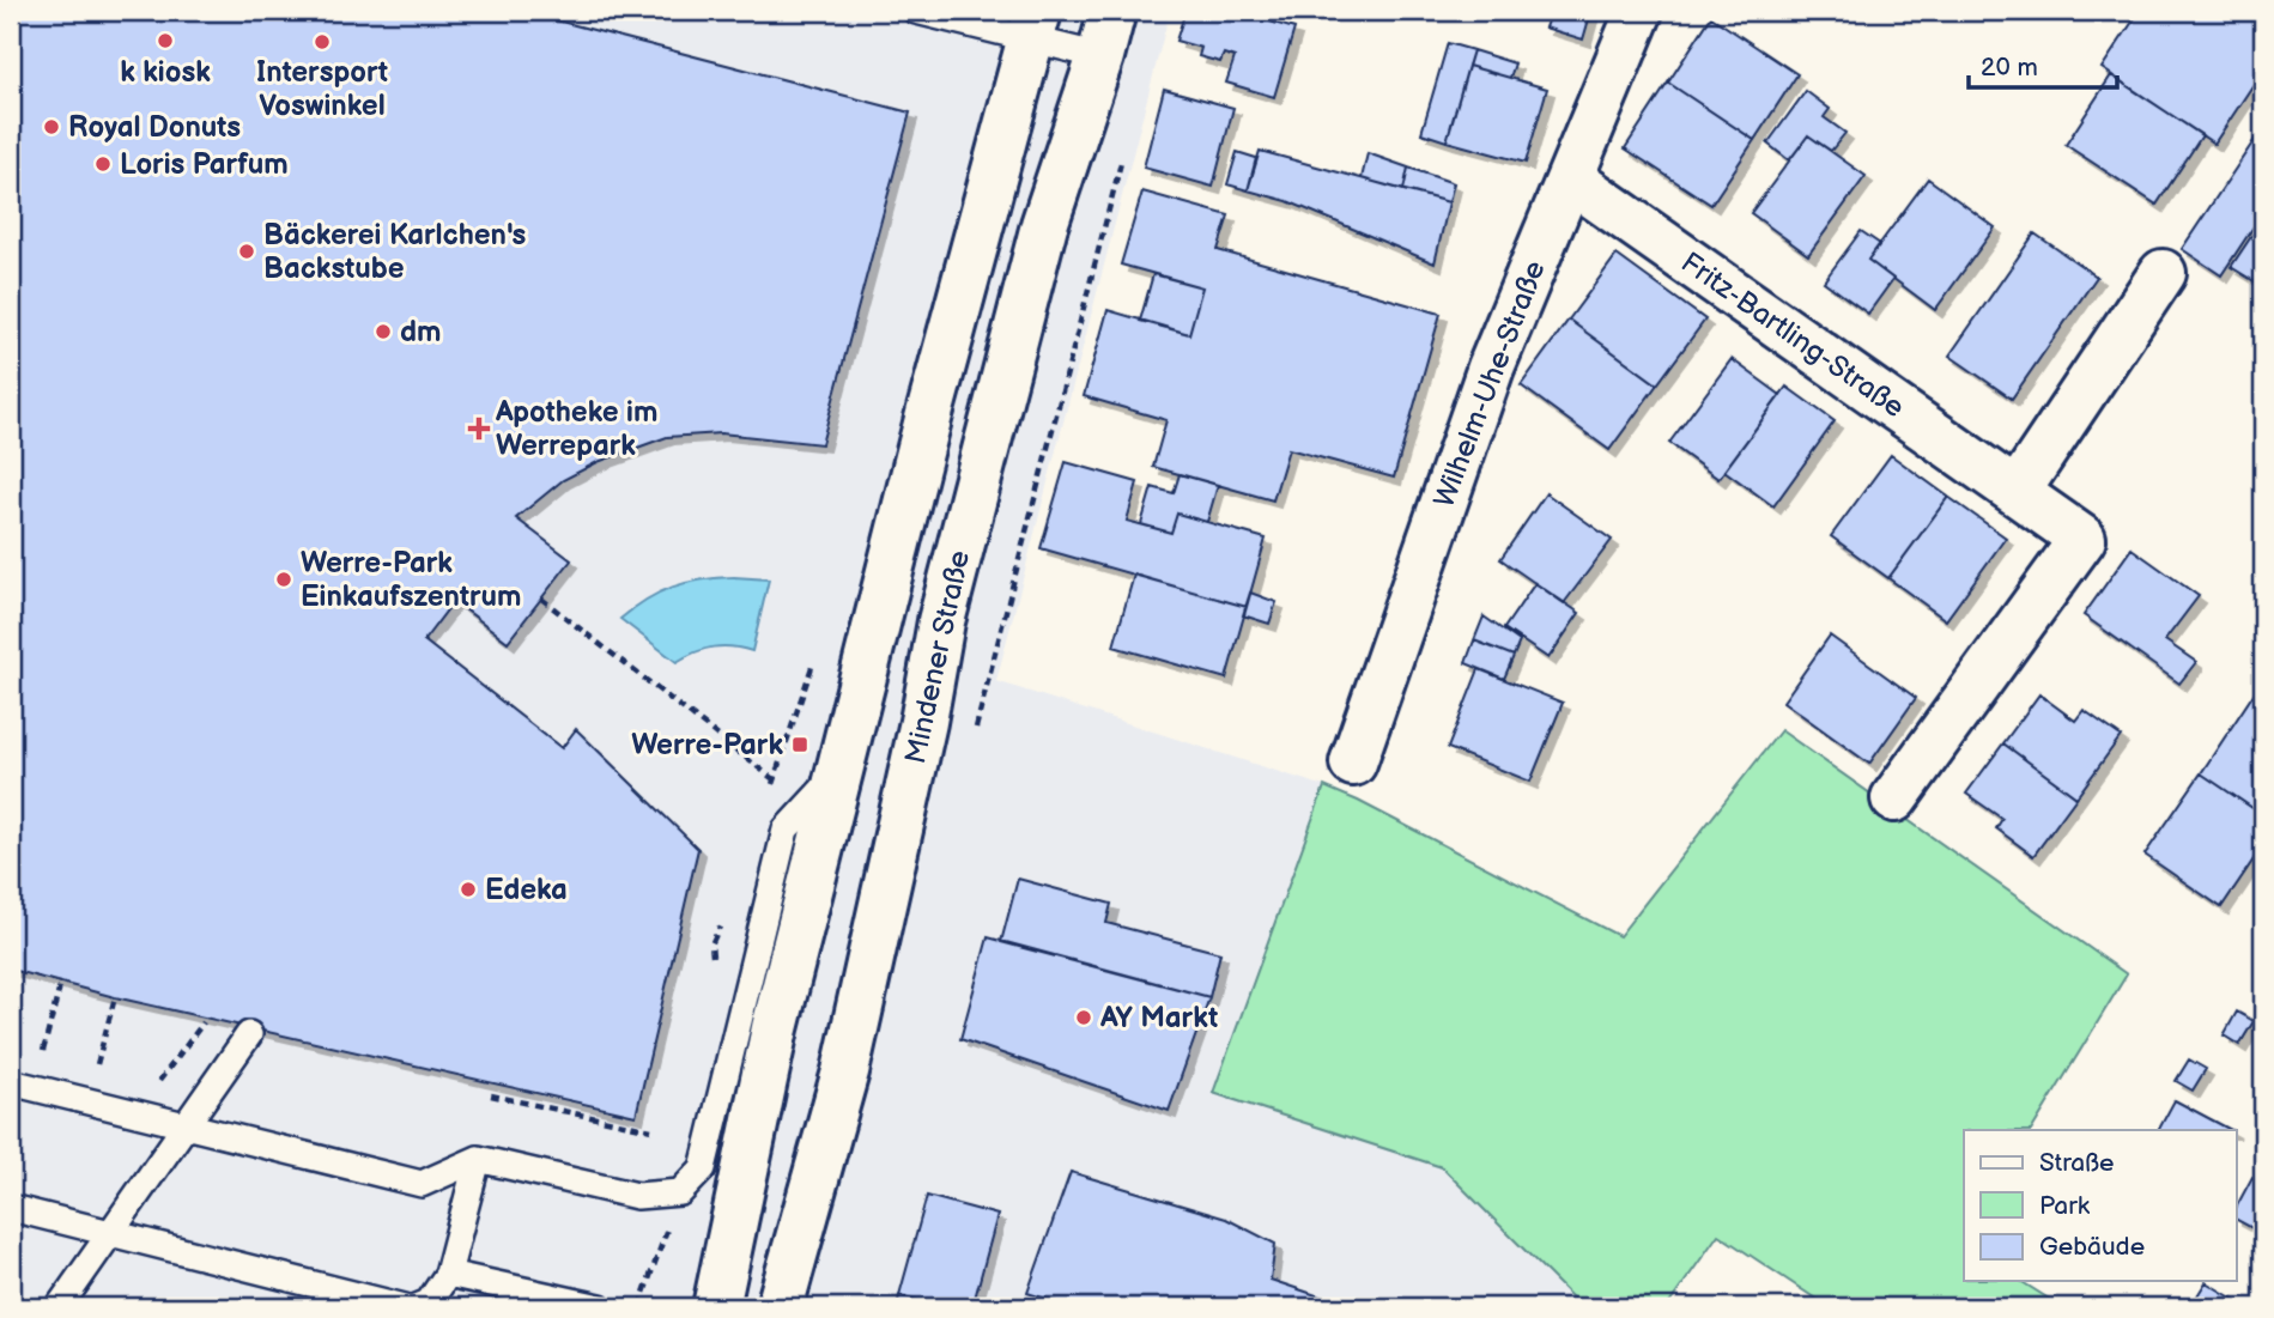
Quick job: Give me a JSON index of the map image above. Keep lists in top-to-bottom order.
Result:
{
  "streets": {
    "street": ["Fritz-Bartling-Straße", "Wilhelm-Uhe-Straße", "Mindener Straße"]
  },
  "crossings": [
    ["Fritz-Bartling-Straße", "Wilhelm-Uhe-Straße"]
  ],
  "places": {
    "other": [
      "k kiosk",
      "Intersport Voswinkel",
      "Royal Donuts",
      "Loris Parfum",
      "Bäckerei Karlchen's Backstube",
      "dm",
      "Werre-Park Einkaufszentrum",
      "Edeka",
      "AY Markt"
    ],
    "health": ["Apotheke im Werrepark"],
    "transit": ["Werre-Park"]
  },
  "legend": ["Straße", "Park", "Gebäude"],
  "scale_bar": "20 m"
}
